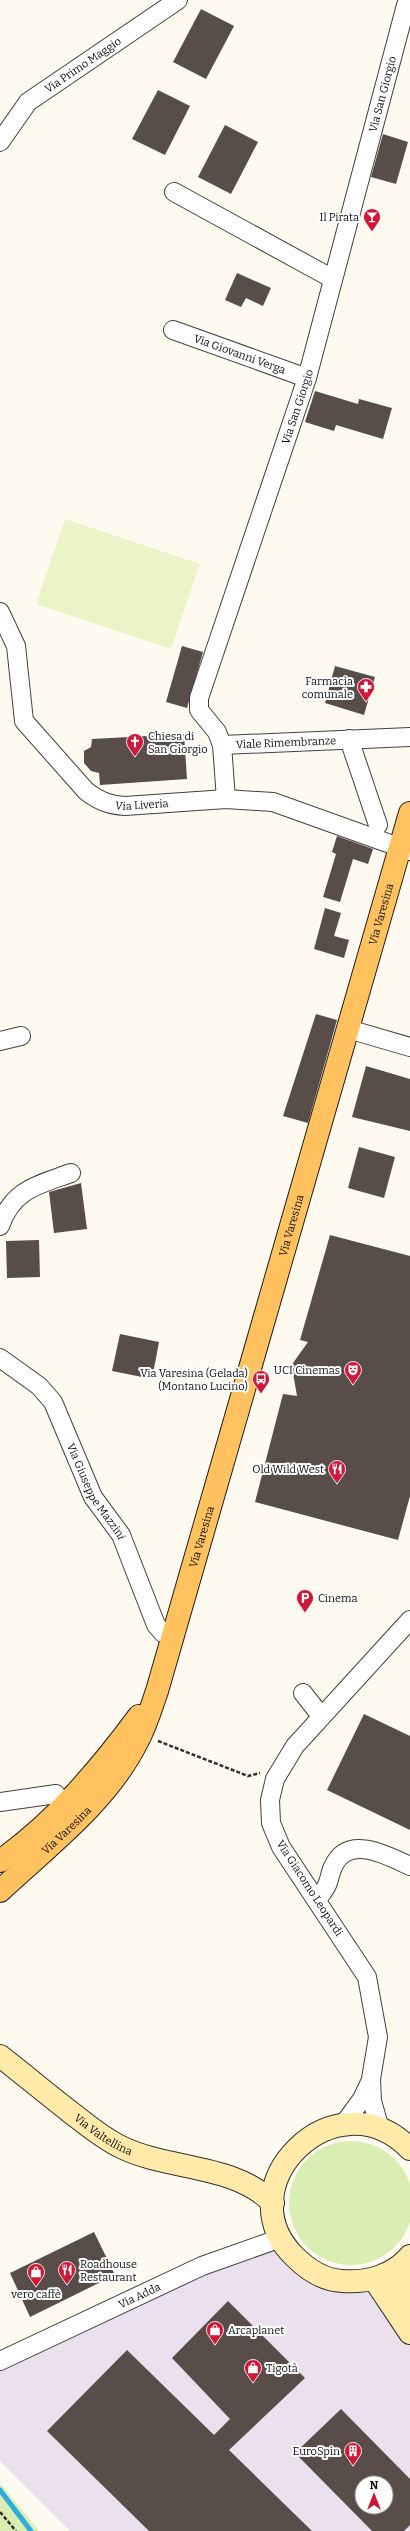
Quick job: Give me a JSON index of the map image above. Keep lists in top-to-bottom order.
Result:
{
  "streets": {
    "main road": ["Via Varesina"],
    "street": [
      "Via Primo Maggio",
      "Via San Giorgio",
      "Via Giovanni Verga",
      "Viale Rimembranze",
      "Via Liveria",
      "Via Giuseppe Mazzini",
      "Via Giacomo Leopardi",
      "Via Valtellina",
      "Via Adda"
    ]
  },
  "crossings": [
    ["Via San Giorgio", "Via Giovanni Verga"],
    ["Via San Giorgio", "Viale Rimembranze"],
    ["Via San Giorgio", "Via Liveria"],
    ["Via Liveria", "Via Varesina"],
    ["Via Varesina", "Via Giuseppe Mazzini"]
  ],
  "places": {
    "bar": ["Il Pirata"],
    "pharmacy": ["Farmacia comunale"],
    "church": ["Chiesa di San Giorgio"],
    "theatre": ["UCI Cinemas"],
    "bus stop": ["Via Varesina (Gelada) (Montano Lucino)"],
    "restaurant": ["Old Wild West", "Roadhouse Restaurant"],
    "parking": ["Cinema"],
    "shop": ["vero caffè", "Arcaplanet", "Tigotà"],
    "building": ["EuroSpin"]
  },
  "north": "top"
}
